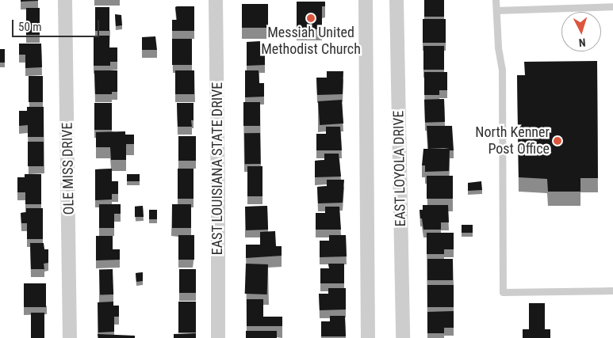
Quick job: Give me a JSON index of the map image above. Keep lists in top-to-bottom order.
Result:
{
  "streets": {
    "street": ["OLE MISS DRIVE", "EAST LOUISIANA STATE DRIVE", "EAST LOYOLA DRIVE"]
  },
  "places": ["Messiah United Methodist Church", "North Kenner Post Office"],
  "scale_bar": "50 m",
  "north": "bottom"
}
